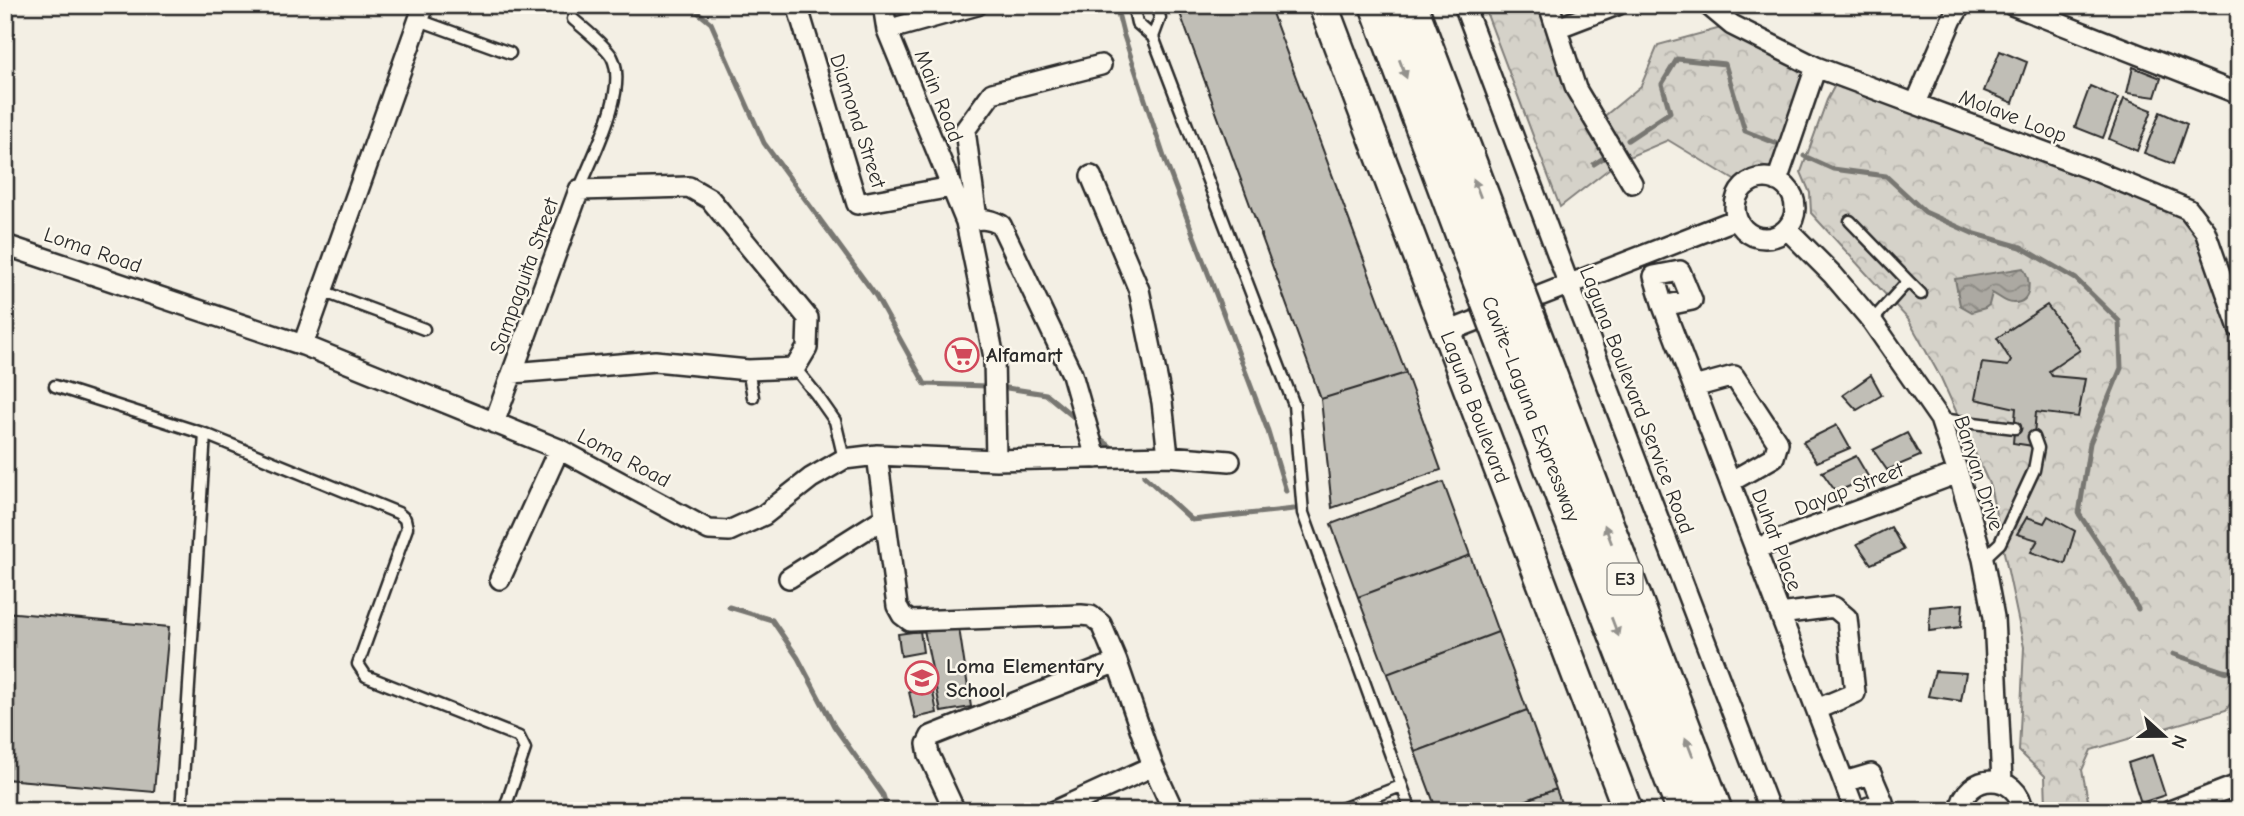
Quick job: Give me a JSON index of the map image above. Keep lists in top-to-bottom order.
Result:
{
  "streets": {
    "highway": ["Cavite–Laguna Expressway", "E3"],
    "main road": ["Laguna Boulevard"],
    "street": [
      "Main Road",
      "Molave Loop",
      "Diamond Street",
      "Loma Road",
      "Sampaguita Street",
      "Laguna Boulevard Service Road",
      "Banyan Drive",
      "Dayap Street",
      "Duhat Place"
    ]
  },
  "crossings": [
    ["Main Road", "Diamond Street"],
    ["Loma Road", "Sampaguita Street"],
    ["Banyan Drive", "Dayap Street"],
    ["Dayap Street", "Duhat Place"]
  ],
  "places": {
    "supermarket": ["Alfamart"],
    "school or university": ["Loma Elementary School"]
  },
  "north": "right"
}
